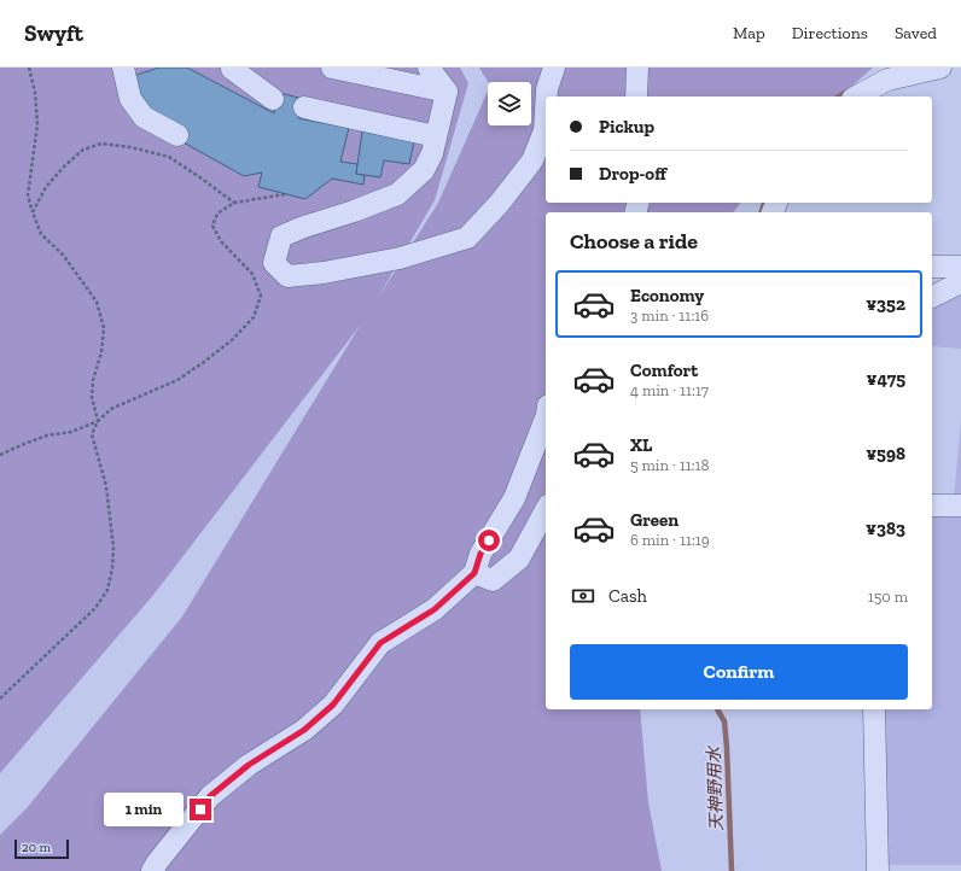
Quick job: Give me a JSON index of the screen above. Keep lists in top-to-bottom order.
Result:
{
  "water": ["天神野用水"],
  "scale_bar": "20 m",
  "page": {
    "header": "Swyft",
    "nav": ["Map", "Directions", "Saved"],
    "banner": ["Pickup", "Drop-off"],
    "heading": "Choose a ride",
    "list": [
      {
        "name": "Economy",
        "note": "3 min · 11:16",
        "value": "¥352"
      },
      {
        "name": "Comfort",
        "note": "4 min · 11:17",
        "value": "¥475"
      },
      {
        "name": "XL",
        "note": "5 min · 11:18",
        "value": "¥598"
      },
      {
        "name": "Green",
        "note": "6 min · 11:19",
        "value": "¥383"
      }
    ],
    "pay": ["Cash", "150 m"],
    "buttons": "Confirm",
    "bubble": "1 min",
    "scale": "20 m"
  }
}
